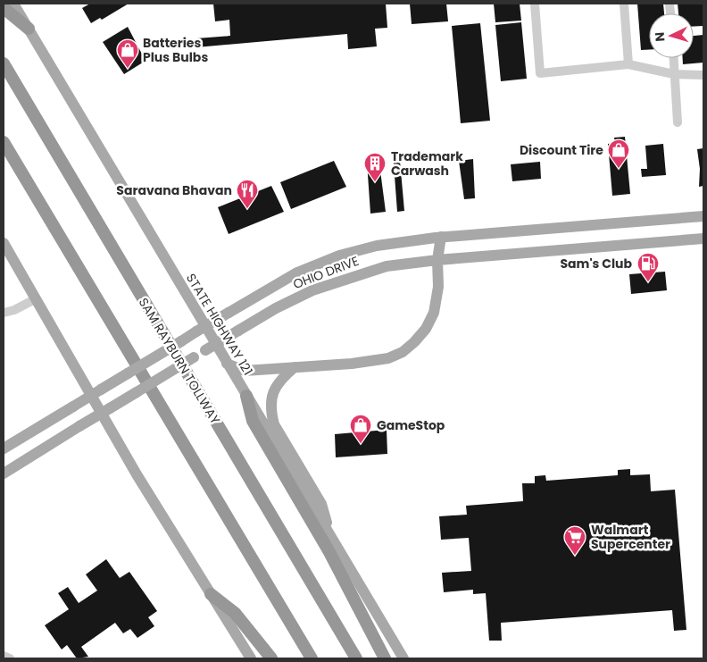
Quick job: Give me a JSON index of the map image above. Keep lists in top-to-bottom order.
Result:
{
  "streets": {
    "highway": ["SAM RAYBURN TOLLWAY"],
    "main road": ["OHIO DRIVE", "STATE HIGHWAY 121"]
  },
  "places": {
    "shop": ["Batteries Plus Bulbs", "Discount Tire", "GameStop"],
    "building": ["Trademark Carwash"],
    "restaurant": ["Saravana Bhavan"],
    "fuel station": ["Sam's Club"],
    "supermarket": ["Walmart Supercenter"]
  },
  "north": "left"
}
